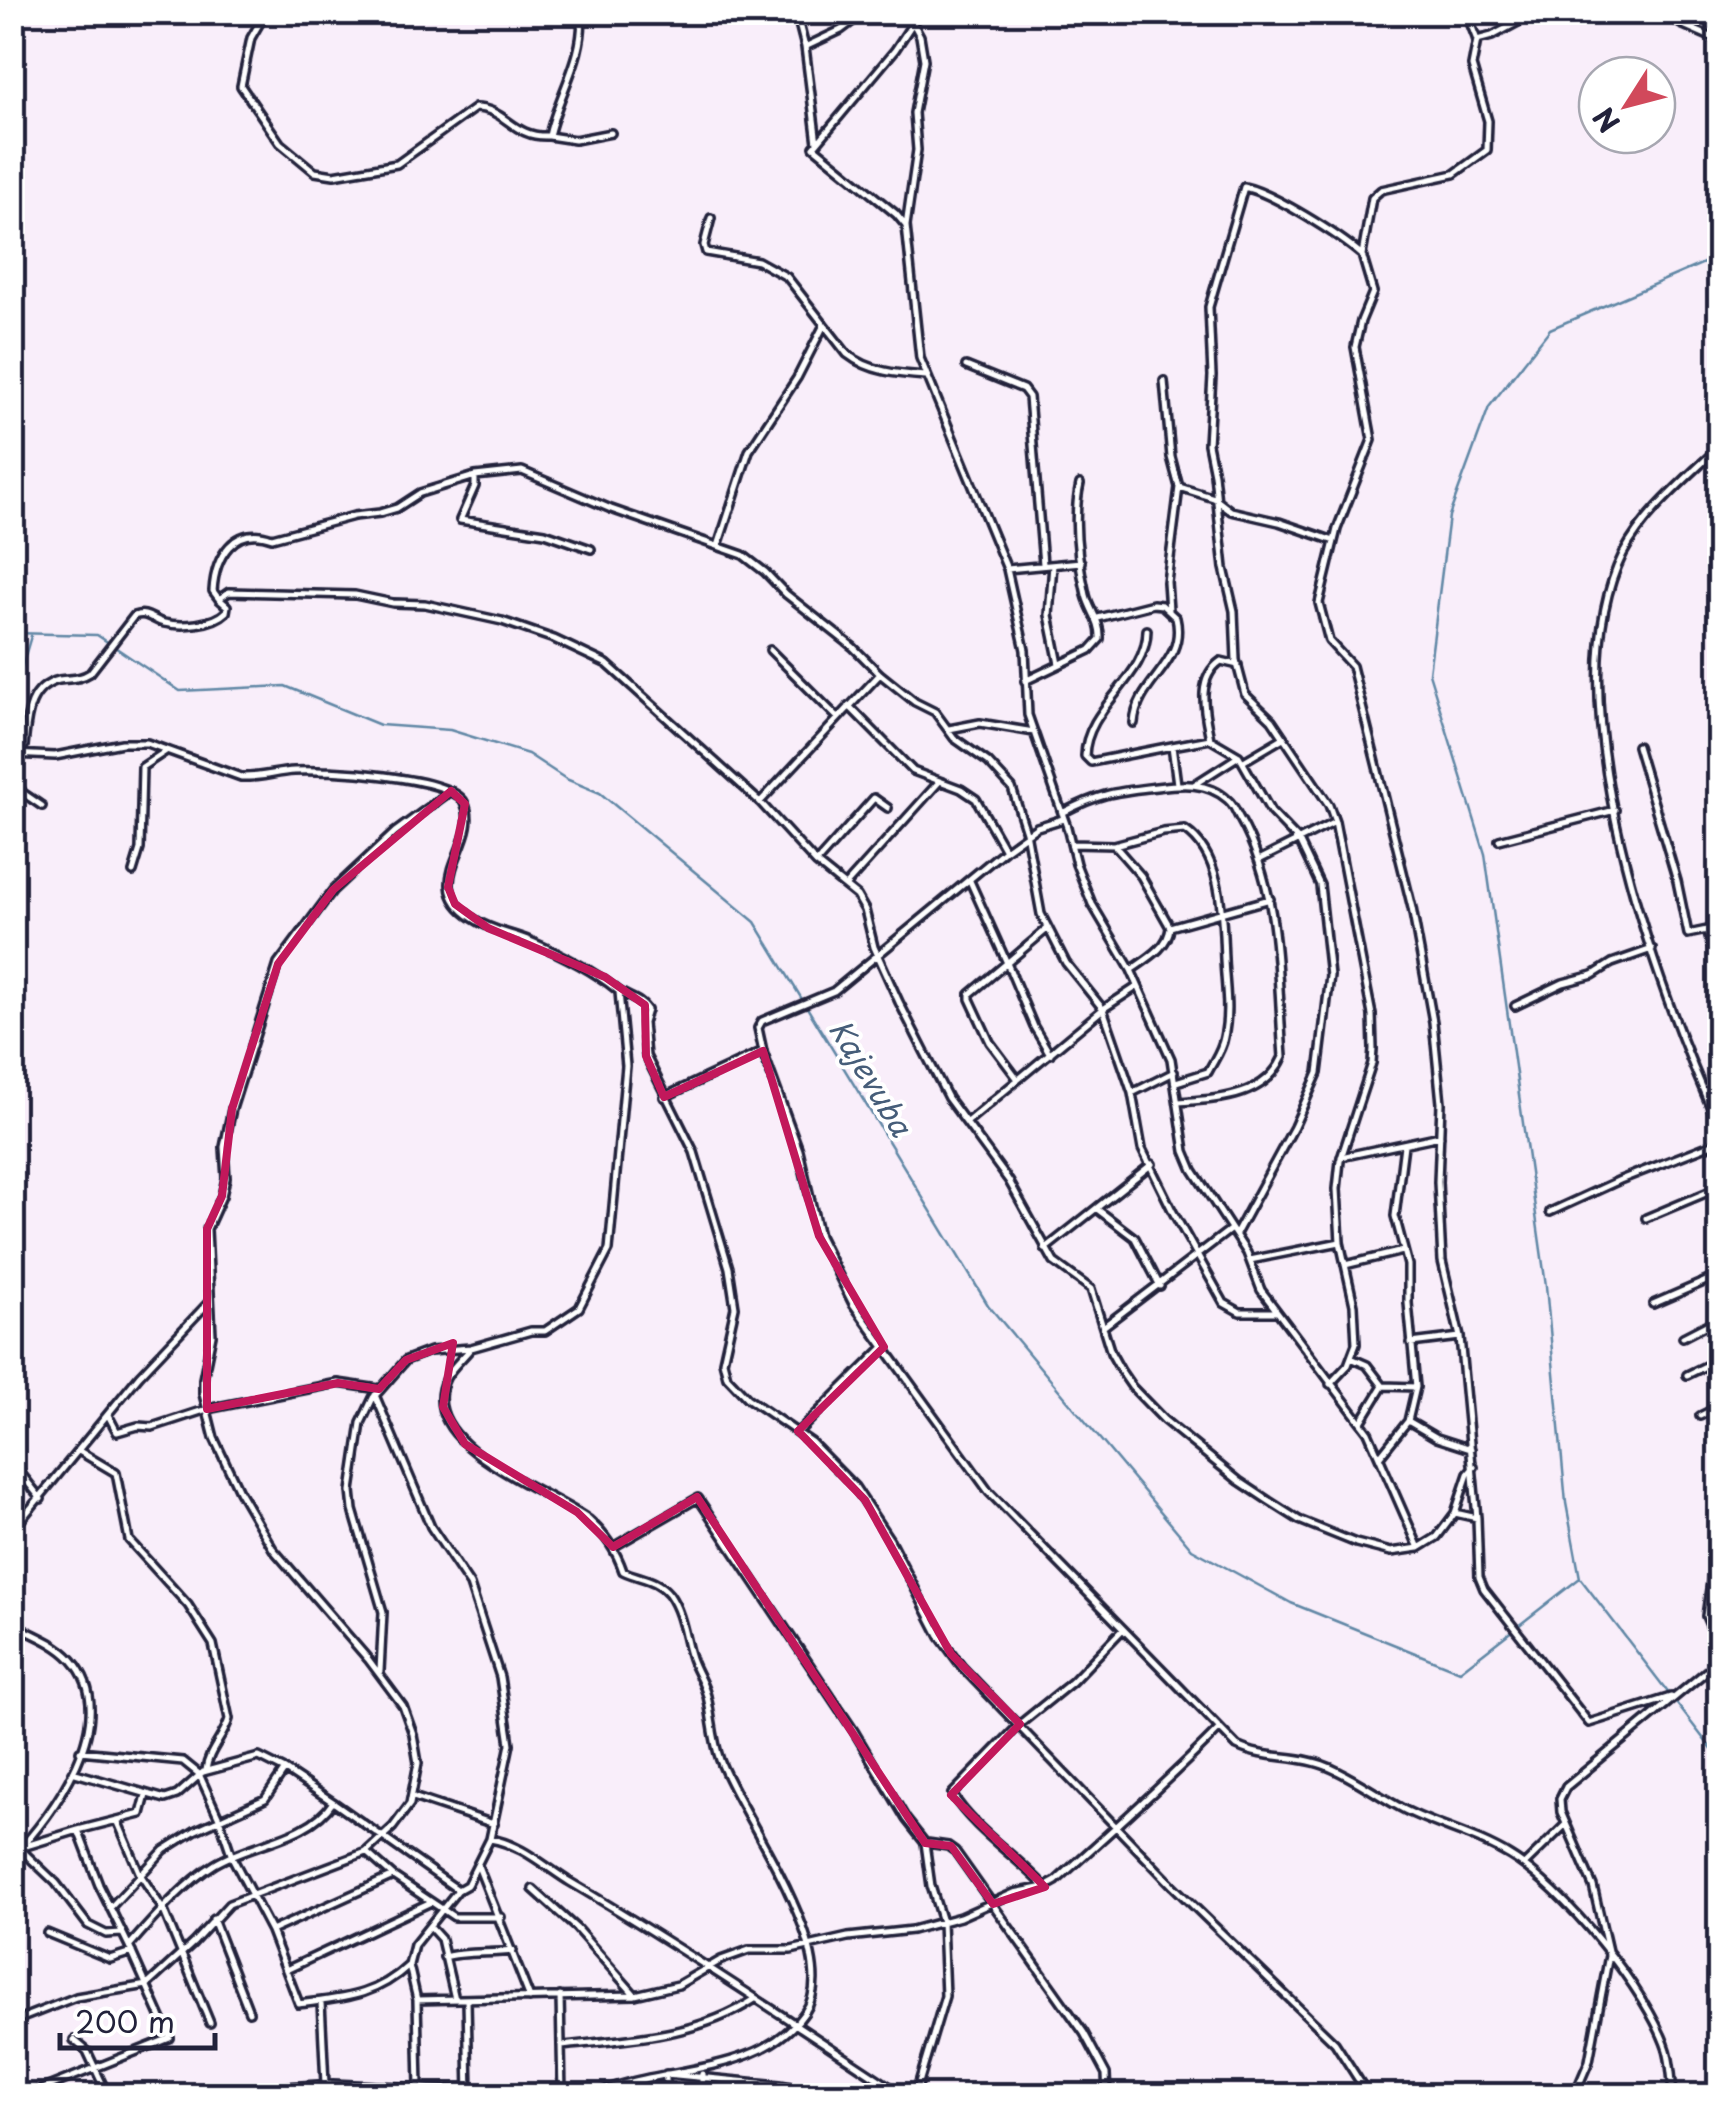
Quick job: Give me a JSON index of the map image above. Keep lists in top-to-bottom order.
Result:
{
  "water": ["Kajevuba"],
  "scale_bar": "200 m",
  "north": "bottom left"
}
